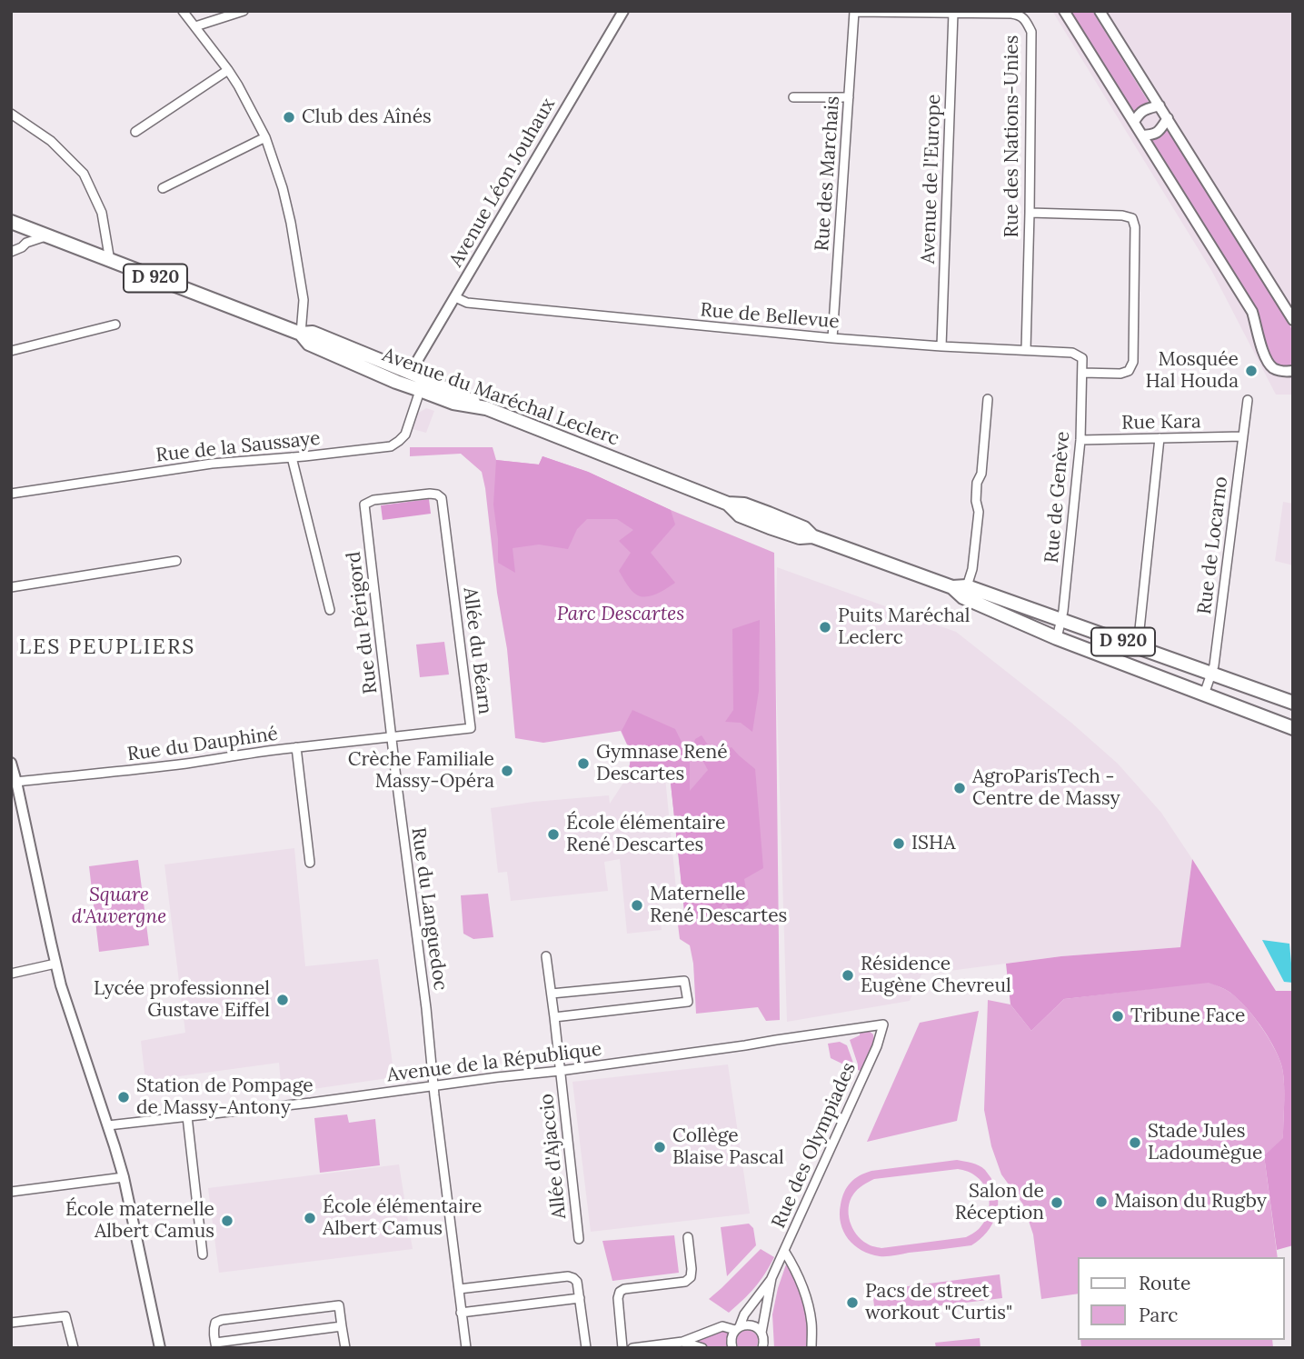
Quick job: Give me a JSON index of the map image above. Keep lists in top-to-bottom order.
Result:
{
  "streets": {
    "main road": ["D 920", "Avenue du Maréchal Leclerc"],
    "street": [
      "Rue des Nations-Unies",
      "Rue des Marchais",
      "Avenue de l'Europe",
      "Avenue Léon Jouhaux",
      "Rue de Bellevue",
      "Rue Kara",
      "Rue de la Saussaye",
      "Rue de Genève",
      "Rue de Locarno",
      "Rue du Périgord",
      "Allée du Béarn",
      "Rue du Dauphiné",
      "Rue du Languedoc",
      "Avenue de la République",
      "Rue des Olympiades",
      "Allée d'Ajaccio"
    ]
  },
  "crossings": [
    ["Rue des Nations-Unies", "Rue des Marchais"],
    ["Rue des Nations-Unies", "Avenue de l'Europe"],
    ["Rue des Nations-Unies", "Rue de Bellevue"],
    ["Rue des Marchais", "Rue de Bellevue"],
    ["Avenue de l'Europe", "Rue de Bellevue"],
    ["Avenue Léon Jouhaux", "D 920"],
    ["Avenue Léon Jouhaux", "Rue de Bellevue"],
    ["Avenue Léon Jouhaux", "Avenue du Maréchal Leclerc"],
    ["Avenue Léon Jouhaux", "Rue de la Saussaye"],
    ["D 920", "Avenue du Maréchal Leclerc"],
    ["D 920", "Rue de la Saussaye"],
    ["Rue de Bellevue", "Rue de Genève"],
    ["Avenue du Maréchal Leclerc", "Rue de la Saussaye"],
    ["Avenue du Maréchal Leclerc", "Rue de Genève"],
    ["Avenue du Maréchal Leclerc", "Rue de Locarno"],
    ["Rue Kara", "Rue de Genève"],
    ["Rue Kara", "Rue de Locarno"],
    ["Rue du Périgord", "Allée du Béarn"],
    ["Rue du Périgord", "Rue du Dauphiné"],
    ["Rue du Périgord", "Rue du Languedoc"],
    ["Allée du Béarn", "Rue du Dauphiné"],
    ["Allée du Béarn", "Rue du Languedoc"],
    ["Rue du Dauphiné", "Rue du Languedoc"],
    ["Rue du Languedoc", "Avenue de la République"],
    ["Avenue de la République", "Rue des Olympiades"],
    ["Avenue de la République", "Allée d'Ajaccio"]
  ],
  "districts": ["LES PEUPLIERS"],
  "parks": ["Parc Descartes", "Square d'Auvergne"],
  "places": [
    "Club des Aînés",
    "Mosquée Hal Houda",
    "Puits Maréchal Leclerc",
    "Gymnase René Descartes",
    "Crèche Familiale Massy-Opéra",
    "AgroParisTech - Centre de Massy",
    "École élémentaire René Descartes",
    "ISHA",
    "Maternelle René Descartes",
    "Résidence Eugène Chevreul",
    "Lycée professionnel Gustave Eiffel",
    "Tribune Face",
    "Station de Pompage de Massy-Antony",
    "Stade Jules Ladoumègue",
    "Collège Blaise Pascal",
    "Maison du Rugby",
    "Salon de Réception",
    "École élémentaire Albert Camus",
    "École maternelle Albert Camus",
    "Pacs de street workout \"Curtis\""
  ],
  "legend": ["Route", "Parc"]
}
